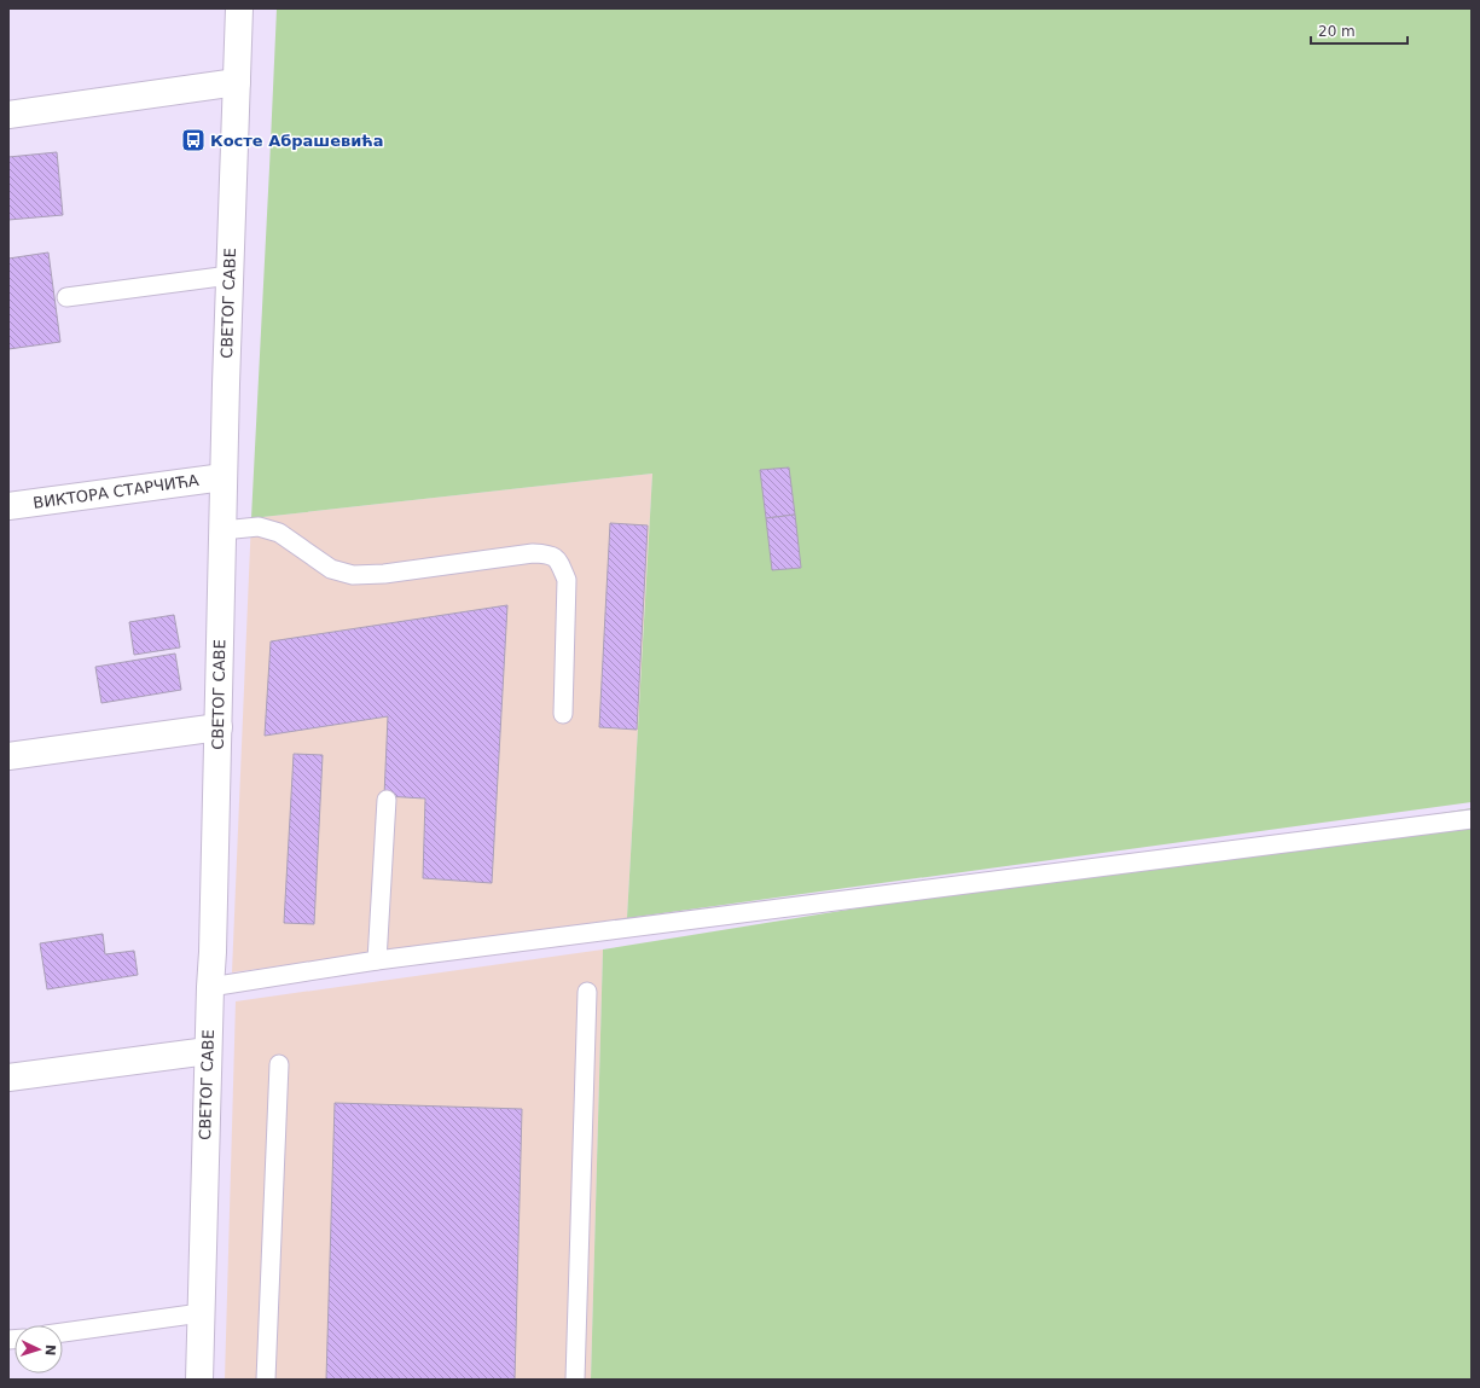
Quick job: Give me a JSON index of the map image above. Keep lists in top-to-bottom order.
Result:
{
  "streets": {
    "street": ["СВЕТОГ САВЕ", "ВИКТОРА СТАРЧИЋА"]
  },
  "crossings": [
    ["СВЕТОГ САВЕ", "ВИКТОРА СТАРЧИЋА"]
  ],
  "places": {
    "bus stop": ["Косте Абрашевића"]
  },
  "scale_bar": "20 m",
  "north": "right"
}
